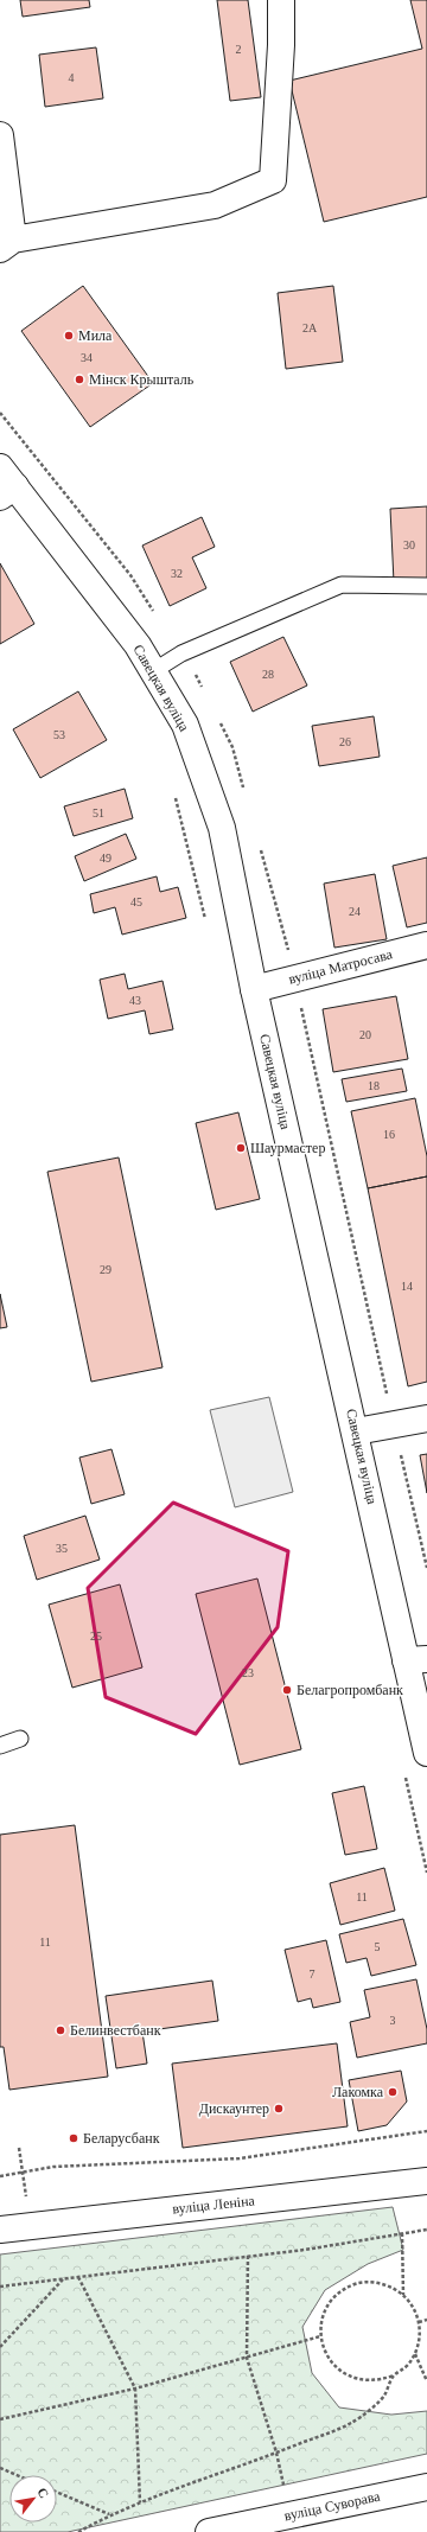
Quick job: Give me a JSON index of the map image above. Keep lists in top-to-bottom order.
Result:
{
  "streets": {
    "main road": [
      "Савецкая вуліца",
      "вуліца Матросава",
      "вуліца Леніна",
      "вуліца Суворава"
    ]
  },
  "crossings": [
    ["Савецкая вуліца", "вуліца Матросава"]
  ],
  "places": [
    "Мила",
    "Мінск Крышталь",
    "Шаурмастер",
    "Белагропромбанк",
    "Белинвестбанк",
    "Лакомка",
    "Дискаунтер",
    "Беларусбанк"
  ],
  "house_numbers": [
    "2",
    "4",
    "2А",
    "34",
    "30",
    "32",
    "28",
    "53",
    "26",
    "51",
    "49",
    "45",
    "24",
    "43",
    "20",
    "18",
    "16",
    "29",
    "14",
    "35",
    "25",
    "23",
    "11",
    "11",
    "5",
    "7",
    "3"
  ],
  "north": "top right"
}
